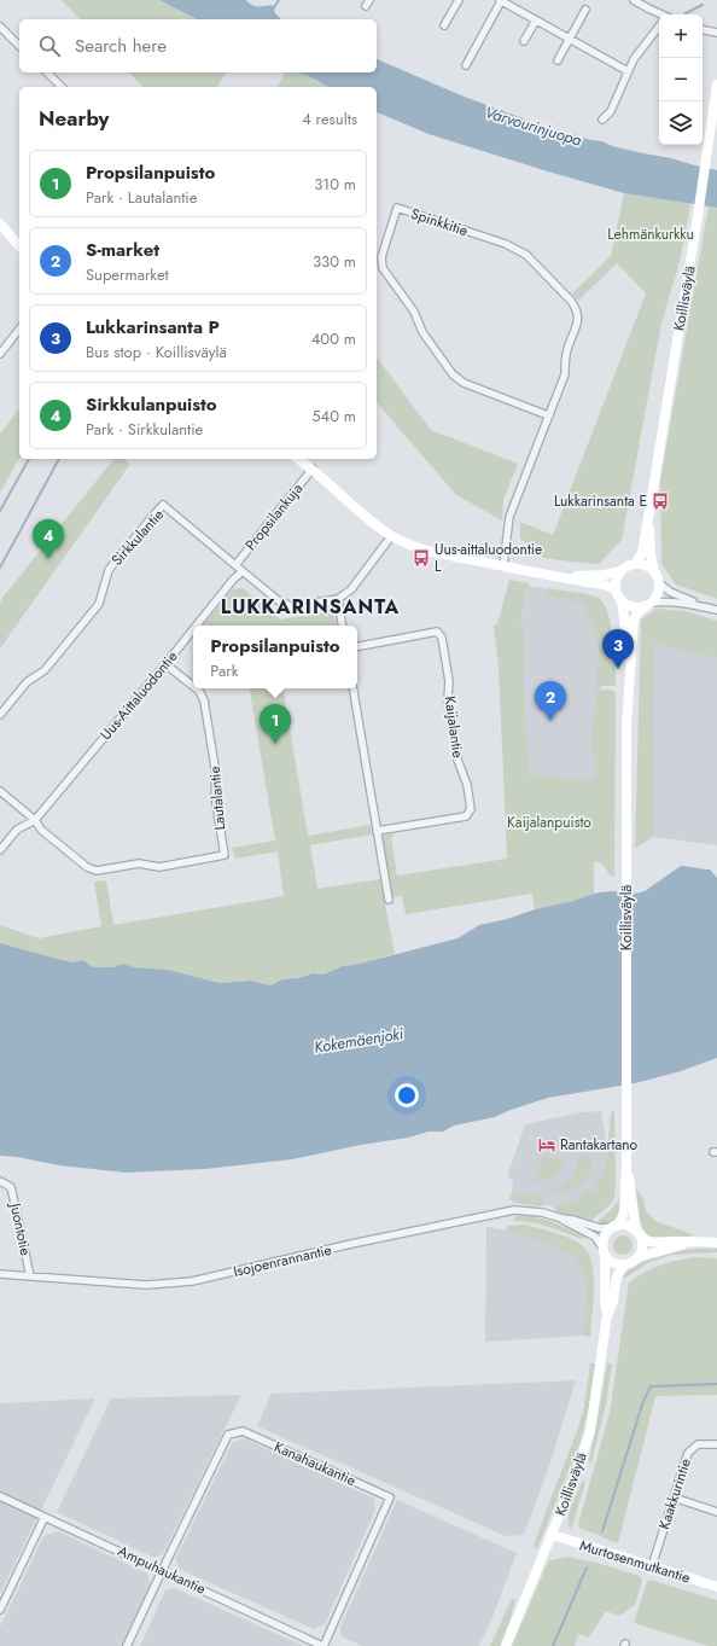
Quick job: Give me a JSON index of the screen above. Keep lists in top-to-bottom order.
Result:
{
  "streets": {
    "main road": ["Koillisväylä", "Murtosenmutkantie"],
    "street": [
      "Spinkkitie",
      "Propsilankuja",
      "Sirkkulantie",
      "Uus-Aittaluodontie",
      "Kaijalantie",
      "Lautalantie",
      "Juontotie",
      "Isojoenrannantie",
      "Kanahaukantie",
      "Kaakkurintie",
      "Ampuhaukantie"
    ]
  },
  "crossings": [
    ["Koillisväylä", "Isojoenrannantie"],
    ["Koillisväylä", "Murtosenmutkantie"],
    ["Propsilankuja", "Sirkkulantie"],
    ["Sirkkulantie", "Uus-Aittaluodontie"],
    ["Uus-Aittaluodontie", "Lautalantie"],
    ["Juontotie", "Isojoenrannantie"],
    ["Kanahaukantie", "Ampuhaukantie"],
    ["Kaakkurintie", "Murtosenmutkantie"]
  ],
  "districts": ["LUKKARINSANTA"],
  "water": ["Varvourinjuopa", "Kokemäenjoki"],
  "parks": ["Lehmänkurkku", "Kaijalanpuisto"],
  "places": {
    "bus stop": ["Lukkarinsanta E", "Uus-aittaluodontie L"],
    "hotel": ["Rantakartano"]
  },
  "page": {
    "map_buttons": ["+", "−"],
    "search": "Search here",
    "heading": ["Nearby", "4 results"],
    "list": [
      {
        "mark": "1",
        "name": "Propsilanpuisto",
        "note": "Park · Lautalantie",
        "value": "310 m"
      },
      {
        "mark": "2",
        "name": "S-market",
        "note": "Supermarket",
        "value": "330 m"
      },
      {
        "mark": "3",
        "name": "Lukkarinsanta P",
        "note": "Bus stop · Koillisväylä",
        "value": "400 m"
      },
      {
        "mark": "4",
        "name": "Sirkkulanpuisto",
        "note": "Park · Sirkkulantie",
        "value": "540 m"
      }
    ],
    "pins": [
      "4",
      "3",
      "2",
      "1"
    ],
    "popup": ["Propsilanpuisto", "Park"]
  }
}
